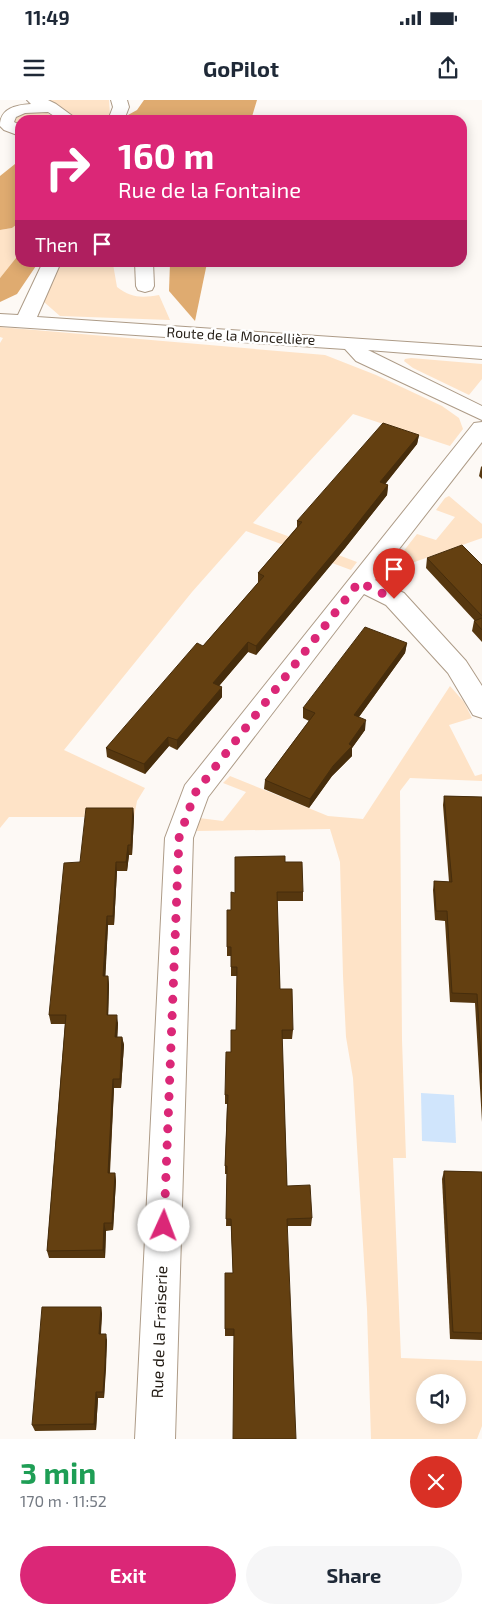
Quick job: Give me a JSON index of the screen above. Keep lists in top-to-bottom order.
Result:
{
  "streets": {
    "street": ["Route de la Moncellière", "Rue de la Fraiserie"]
  },
  "page": {
    "status": "11:49",
    "header": "GoPilot",
    "turn": ["160 m", "Rue de la Fontaine"],
    "then": "Then",
    "heading": ["3 min", "170 m · 11:52"],
    "buttons": ["Exit", "Share"]
  }
}
